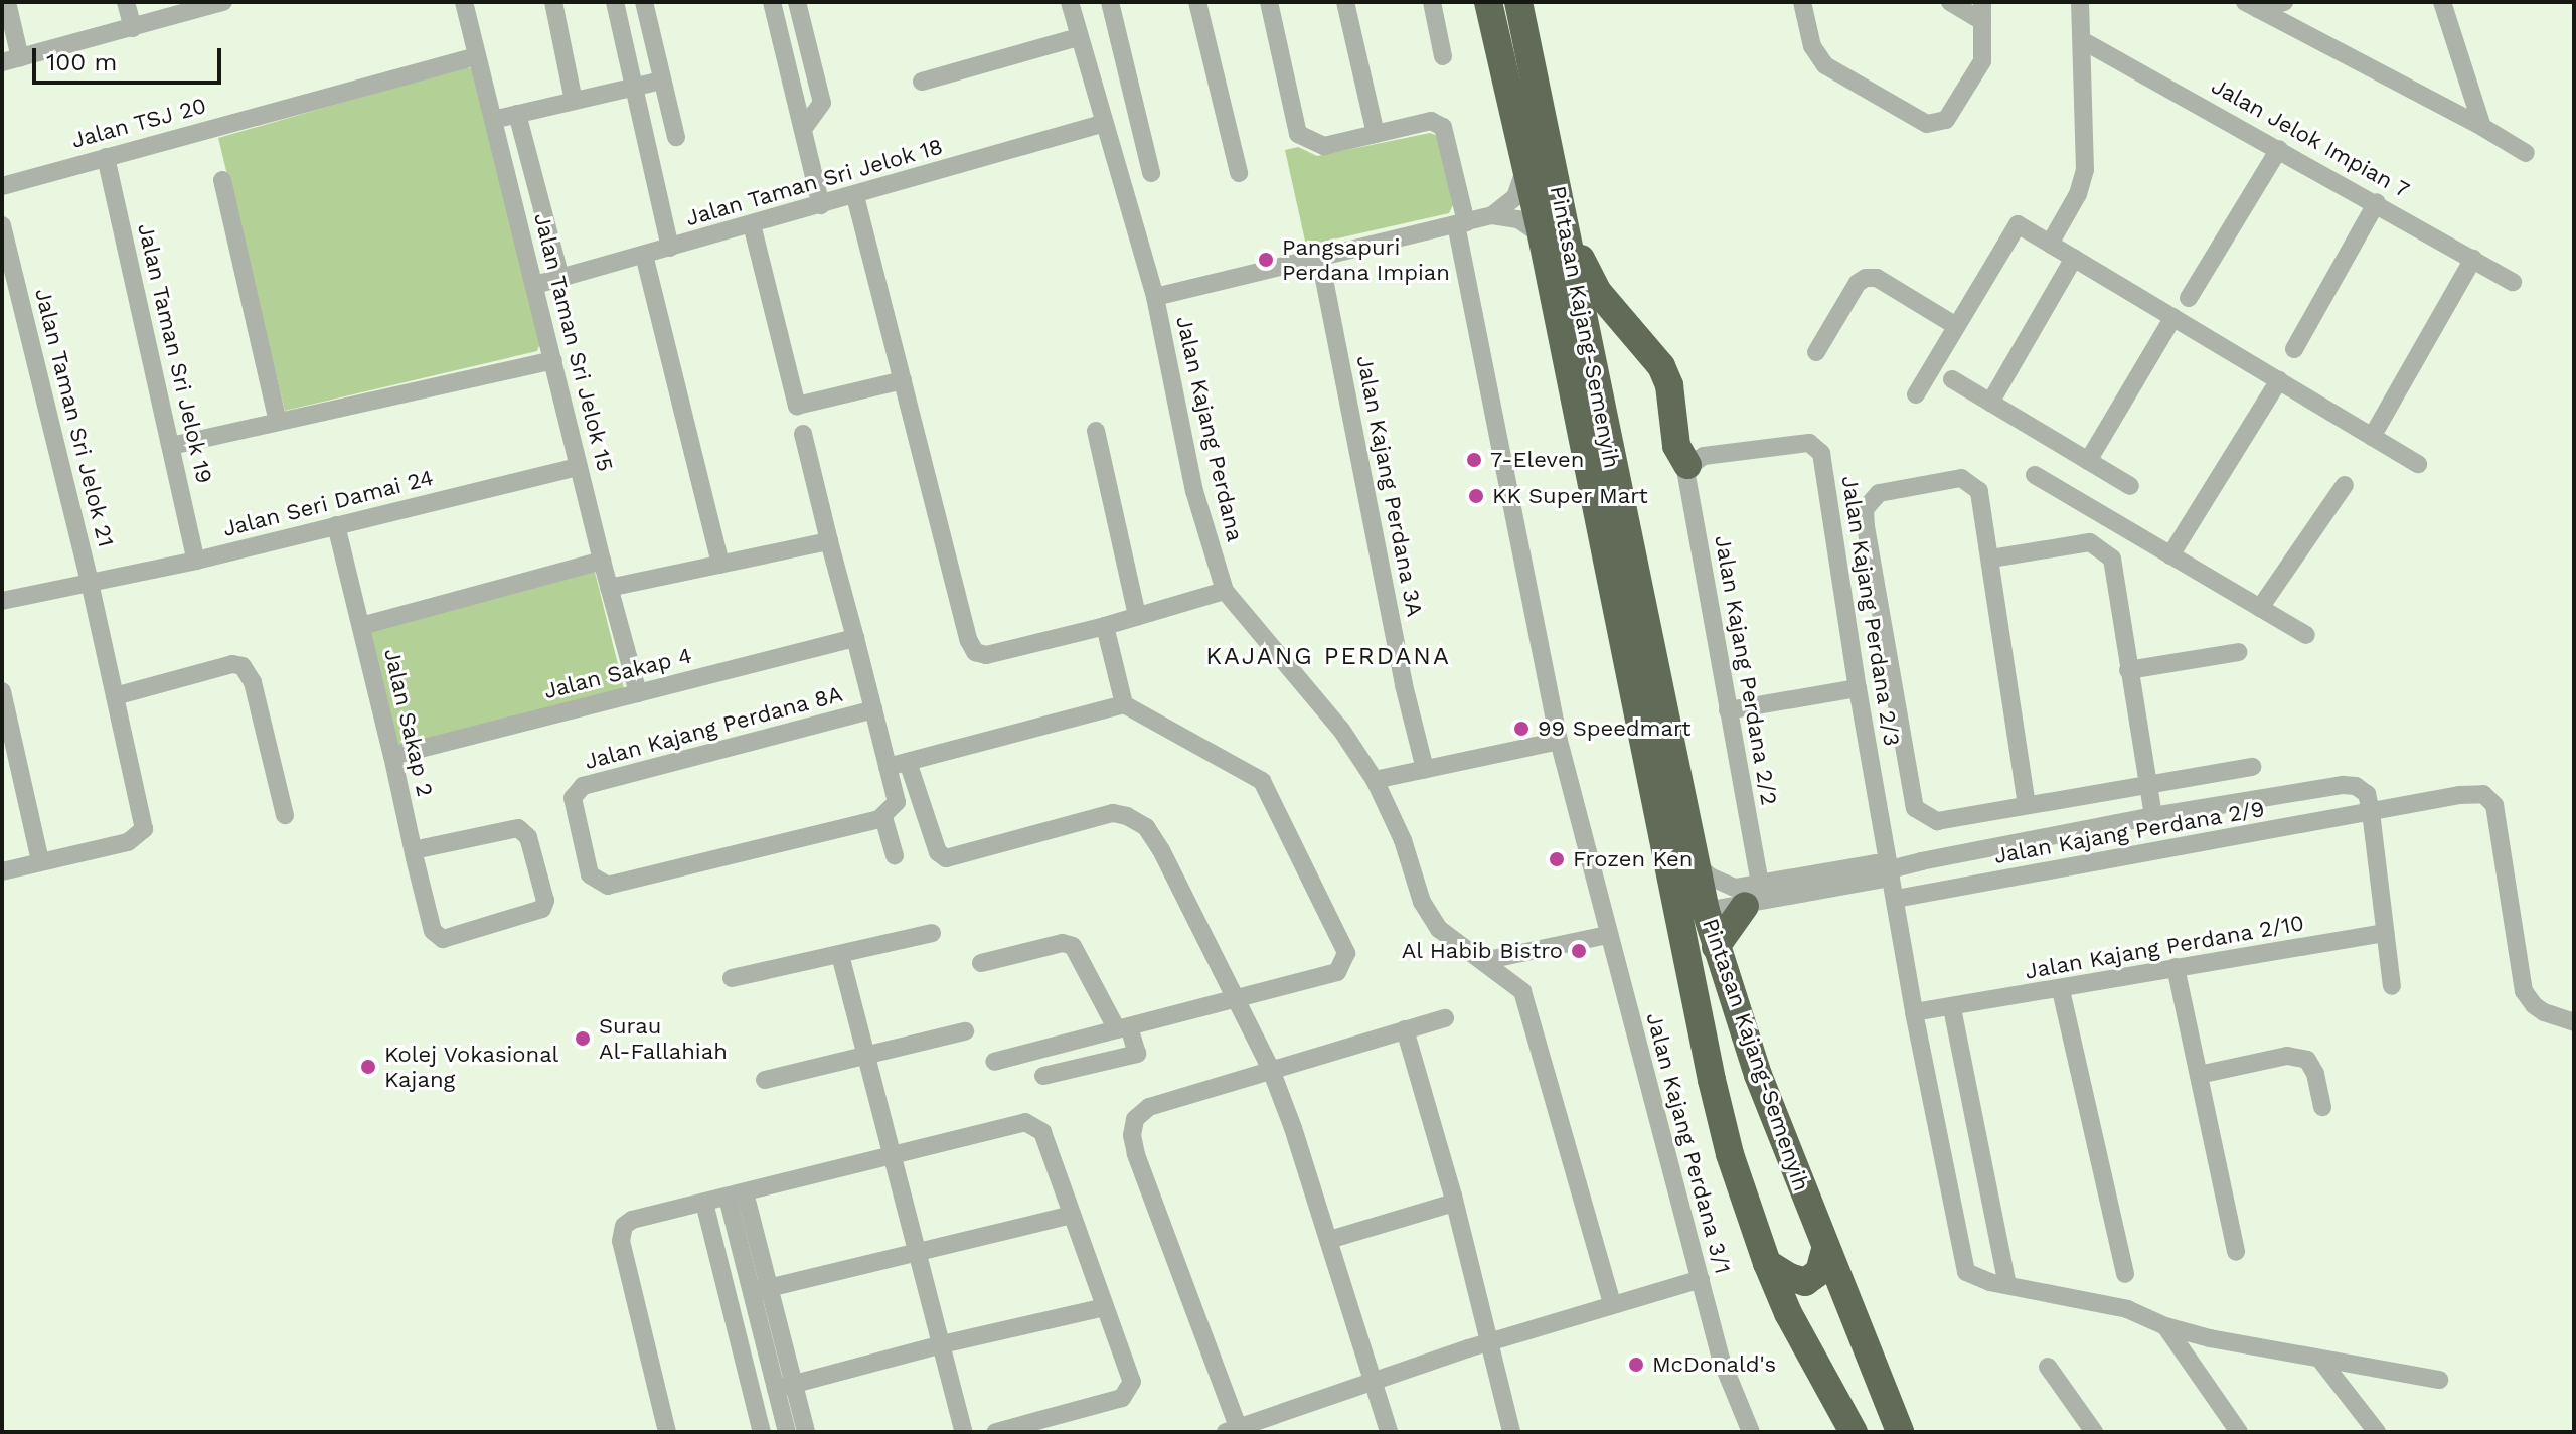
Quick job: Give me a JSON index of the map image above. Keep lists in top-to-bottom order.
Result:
{
  "streets": {
    "highway": ["Pintasan Kajang-Semenyih"],
    "street": [
      "Jalan TSJ 20",
      "Jalan Jelok Impian 7",
      "Jalan Taman Sri Jelok 18",
      "Jalan Taman Sri Jelok 15",
      "Jalan Taman Sri Jelok 19",
      "Jalan Taman Sri Jelok 21",
      "Jalan Kajang Perdana",
      "Jalan Kajang Perdana 3A",
      "Jalan Seri Damai 24",
      "Jalan Kajang Perdana 2/3",
      "Jalan Kajang Perdana 2/2",
      "Jalan Sakap 4",
      "Jalan Sakap 2",
      "Jalan Kajang Perdana 8A",
      "Jalan Kajang Perdana 2/9",
      "Jalan Kajang Perdana 2/10",
      "Jalan Kajang Perdana 3/1"
    ]
  },
  "crossings": [
    ["Jalan TSJ 20", "Jalan Taman Sri Jelok 15"],
    ["Jalan TSJ 20", "Jalan Taman Sri Jelok 19"],
    ["Jalan Taman Sri Jelok 18", "Jalan Taman Sri Jelok 15"],
    ["Jalan Taman Sri Jelok 18", "Jalan Kajang Perdana"],
    ["Jalan Taman Sri Jelok 15", "Jalan Seri Damai 24"],
    ["Jalan Taman Sri Jelok 15", "Jalan Sakap 4"],
    ["Jalan Taman Sri Jelok 19", "Jalan Seri Damai 24"],
    ["Jalan Taman Sri Jelok 21", "Jalan Seri Damai 24"],
    ["Jalan Seri Damai 24", "Jalan Sakap 2"],
    ["Jalan Kajang Perdana 2/3", "Jalan Kajang Perdana 2/2"],
    ["Jalan Kajang Perdana 2/3", "Jalan Kajang Perdana 2/9"],
    ["Jalan Kajang Perdana 2/3", "Jalan Kajang Perdana 2/10"],
    ["Jalan Sakap 4", "Jalan Sakap 2"]
  ],
  "districts": ["KAJANG PERDANA"],
  "places": [
    "Pangsapuri Perdana Impian",
    "7-Eleven",
    "KK Super Mart",
    "99 Speedmart",
    "Frozen Ken",
    "Al Habib Bistro",
    "Surau Al-Fallahiah",
    "Kolej Vokasional Kajang",
    "McDonald's"
  ],
  "scale_bar": "100 m"
}
